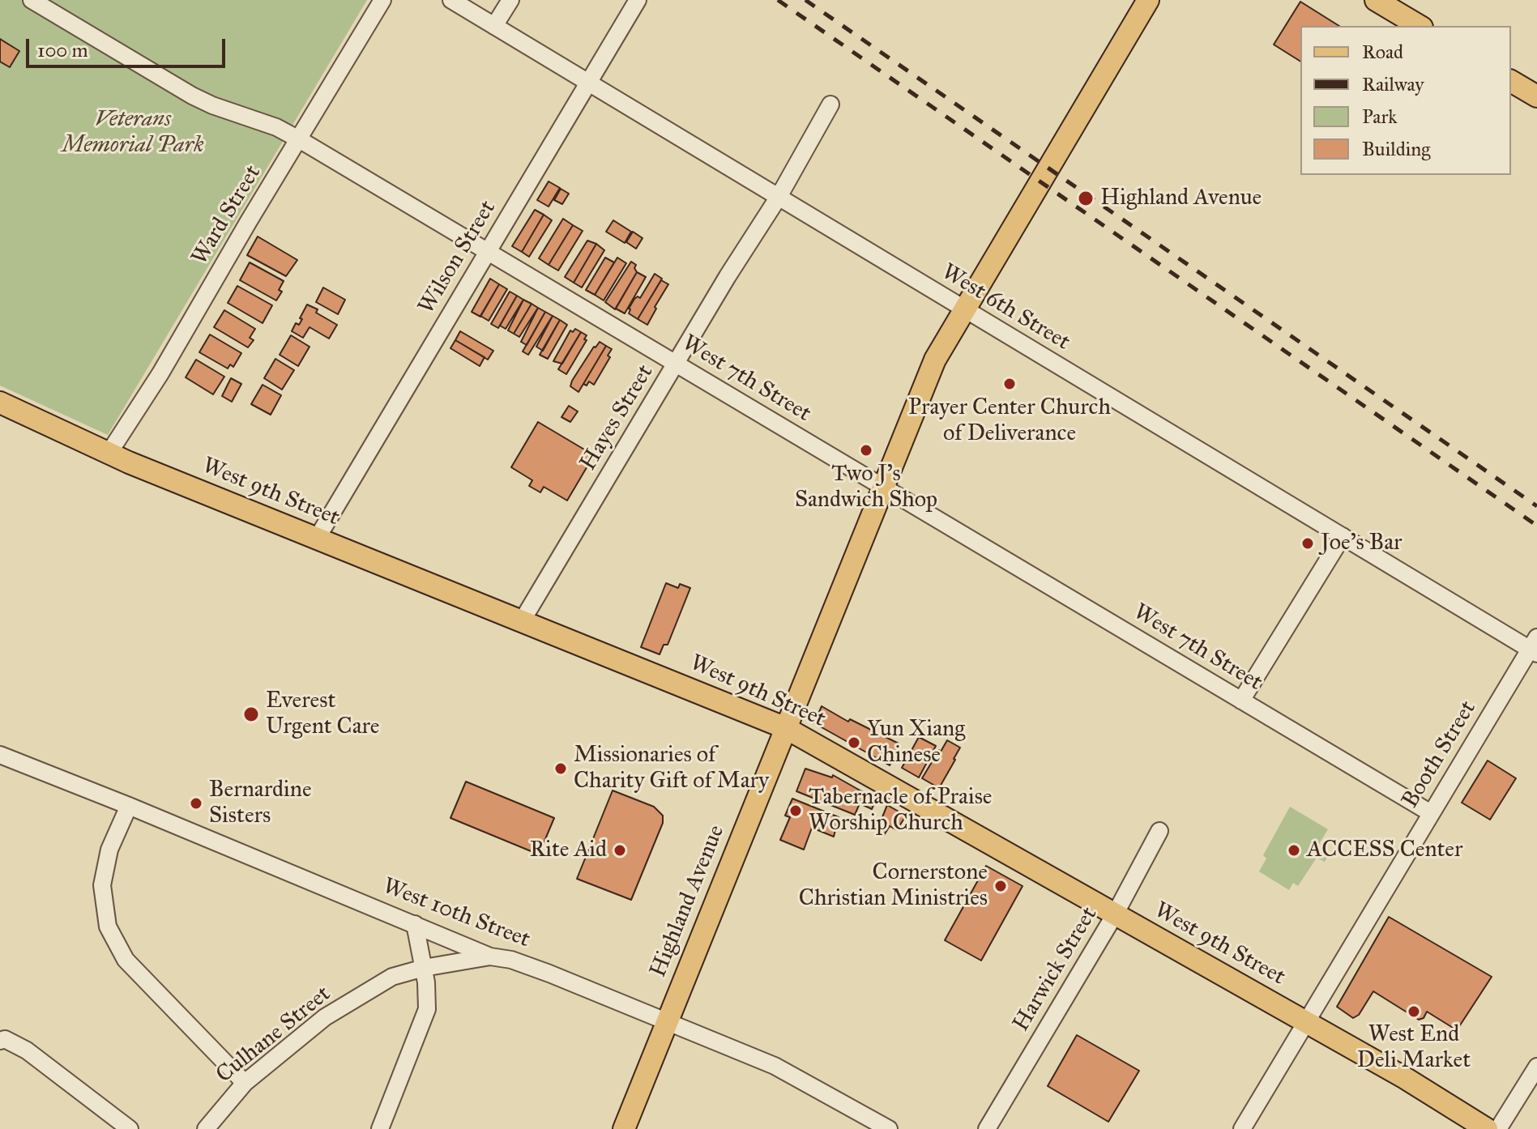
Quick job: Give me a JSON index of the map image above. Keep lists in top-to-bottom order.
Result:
{
  "streets": {
    "main road": ["West 9th Street", "Highland Avenue"],
    "street": [
      "Ward Street",
      "Wilson Street",
      "West 6th Street",
      "West 7th Street",
      "Hayes Street",
      "Booth Street",
      "West 10th Street",
      "Harwick Street",
      "Culhane Street"
    ]
  },
  "crossings": [
    ["Ward Street", "West 7th Street"],
    ["Ward Street", "West 9th Street"],
    ["Wilson Street", "West 6th Street"],
    ["Wilson Street", "West 7th Street"],
    ["Wilson Street", "West 9th Street"],
    ["West 6th Street", "Hayes Street"],
    ["West 6th Street", "Booth Street"],
    ["West 6th Street", "Highland Avenue"],
    ["West 7th Street", "Hayes Street"],
    ["West 7th Street", "Booth Street"],
    ["West 7th Street", "Highland Avenue"],
    ["Hayes Street", "West 9th Street"],
    ["West 9th Street", "Booth Street"],
    ["West 9th Street", "Highland Avenue"],
    ["West 9th Street", "Harwick Street"],
    ["Highland Avenue", "West 10th Street"],
    ["West 10th Street", "Culhane Street"]
  ],
  "parks": ["Veterans Memorial Park"],
  "places": [
    "Highland Avenue",
    "Prayer Center Church of Deliverance",
    "Two J's Sandwich Shop",
    "Joe's Bar",
    "Everest Urgent Care",
    "Yun Xiang Chinese",
    "Missionaries of Charity Gift of Mary",
    "Bernardine Sisters",
    "Tabernacle of Praise Worship Church",
    "Rite Aid",
    "ACCESS Center",
    "Cornerstone Christian Ministries",
    "West End Deli Market"
  ],
  "legend": [
    "Road",
    "Railway",
    "Park",
    "Building"
  ],
  "scale_bar": "100 m"
}
